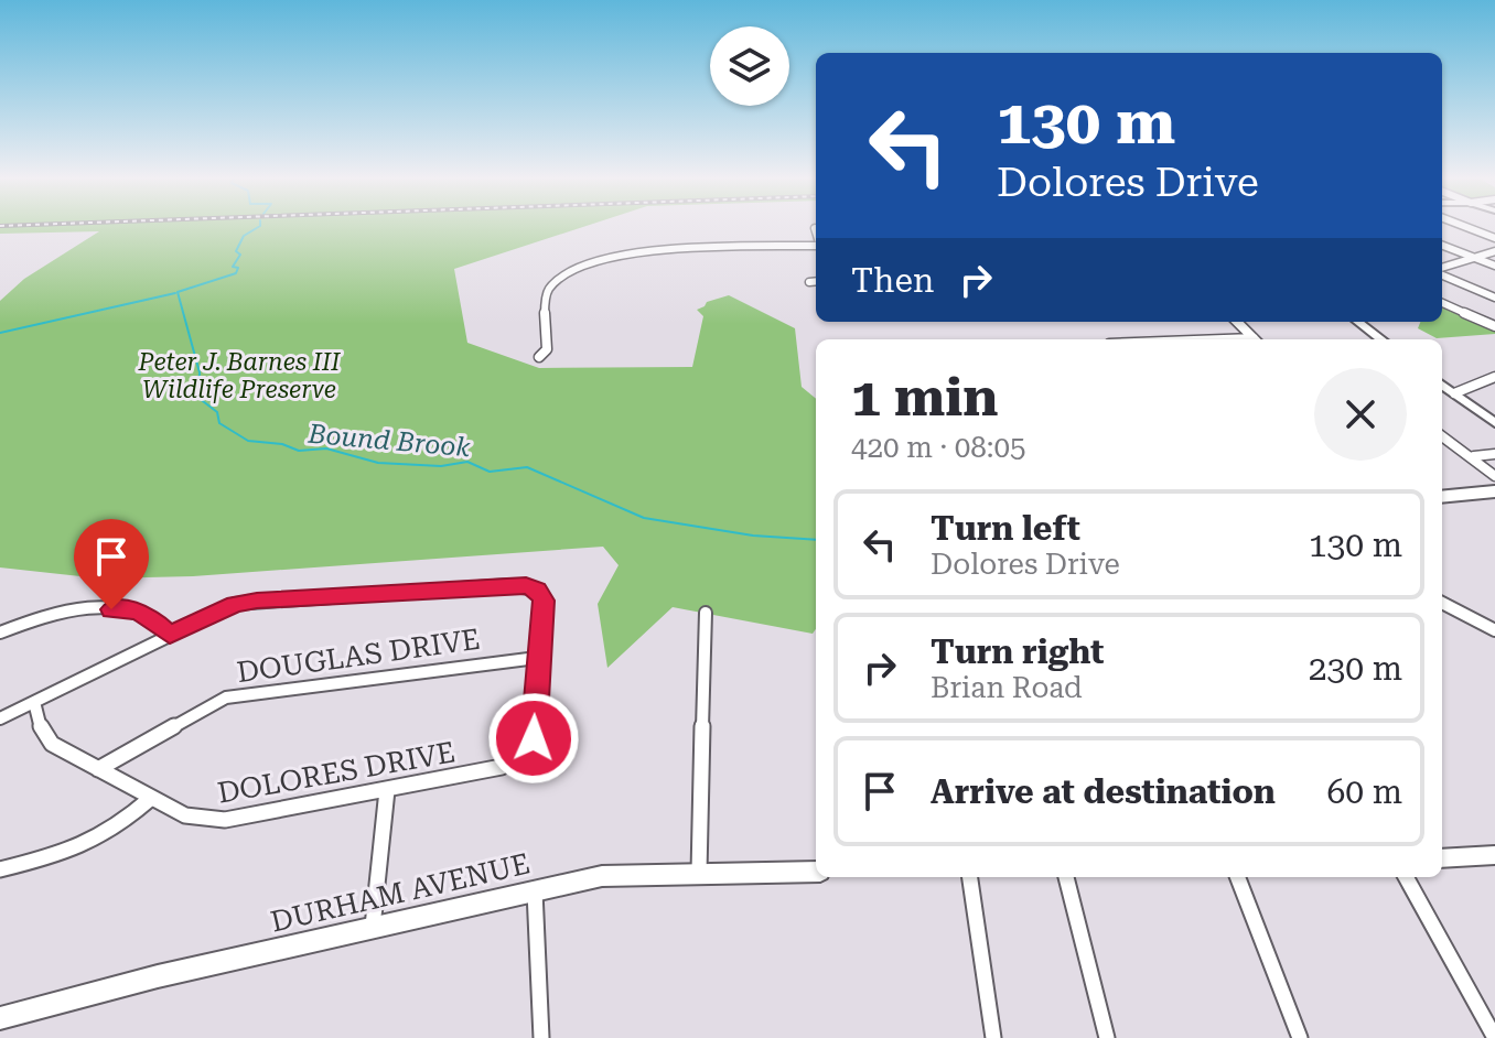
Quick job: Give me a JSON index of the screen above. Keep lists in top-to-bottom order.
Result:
{
  "streets": {
    "street": ["DOUGLAS DRIVE", "DOLORES DRIVE", "DURHAM AVENUE"]
  },
  "crossings": [
    ["DOUGLAS DRIVE", "DOLORES DRIVE"]
  ],
  "water": ["Bound Brook"],
  "parks": ["Peter J. Barnes III Wildlife Preserve"],
  "page": {
    "turn": ["130 m", "Dolores Drive"],
    "then": "Then",
    "heading": ["1 min", "420 m · 08:05"],
    "list": [
      {
        "name": "Turn left",
        "note": "Dolores Drive",
        "value": "130 m"
      },
      {
        "name": "Turn right",
        "note": "Brian Road",
        "value": "230 m"
      },
      {
        "name": "Arrive at destination",
        "value": "60 m"
      }
    ]
  }
}
